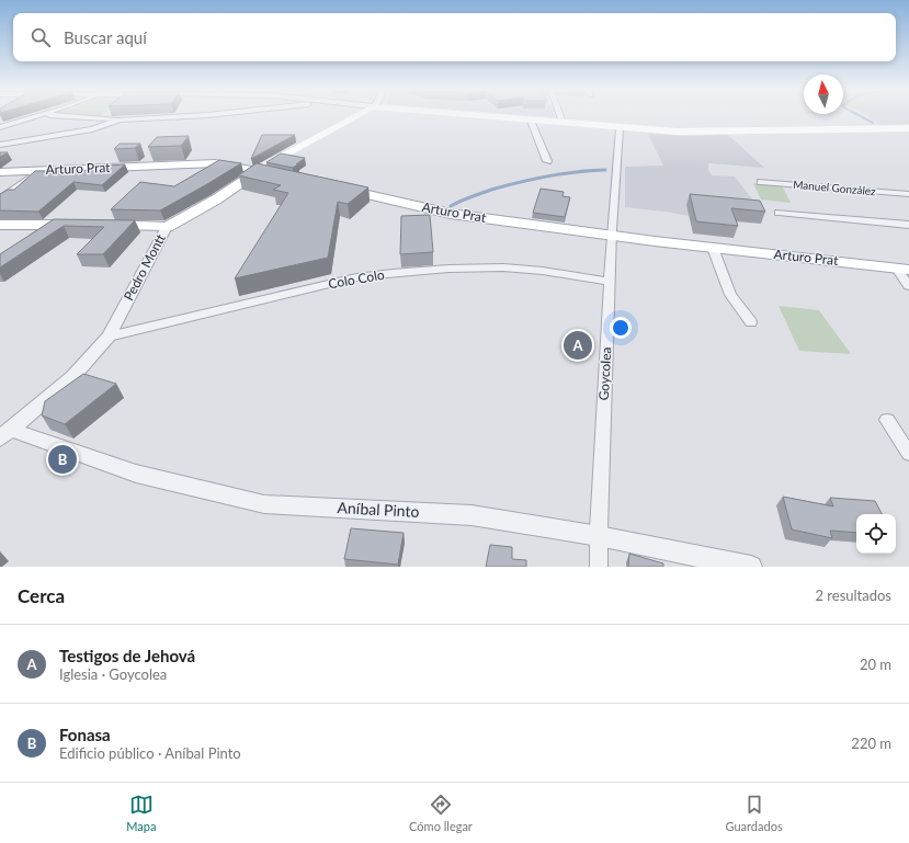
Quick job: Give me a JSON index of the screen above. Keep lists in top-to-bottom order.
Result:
{
  "streets": {
    "main road": ["Arturo Prat", "Pedro Montt"],
    "street": [
      "Manuel González",
      "Colo Colo",
      "Goycolea",
      "Aníbal Pinto"
    ]
  },
  "crossings": [
    ["Arturo Prat", "Pedro Montt"],
    ["Arturo Prat", "Goycolea"],
    ["Pedro Montt", "Colo Colo"],
    ["Pedro Montt", "Aníbal Pinto"],
    ["Colo Colo", "Goycolea"],
    ["Goycolea", "Aníbal Pinto"]
  ],
  "north": "top",
  "page": {
    "search": "Buscar aquí",
    "pins": ["A", "B"],
    "heading": ["Cerca", "2 resultados"],
    "list": [
      {
        "mark": "A",
        "name": "Testigos de Jehová",
        "note": "Iglesia · Goycolea",
        "value": "20 m"
      },
      {
        "mark": "B",
        "name": "Fonasa",
        "note": "Edificio público · Aníbal Pinto",
        "value": "220 m"
      }
    ],
    "nav": ["Mapa", "Cómo llegar", "Guardados"]
  }
}
